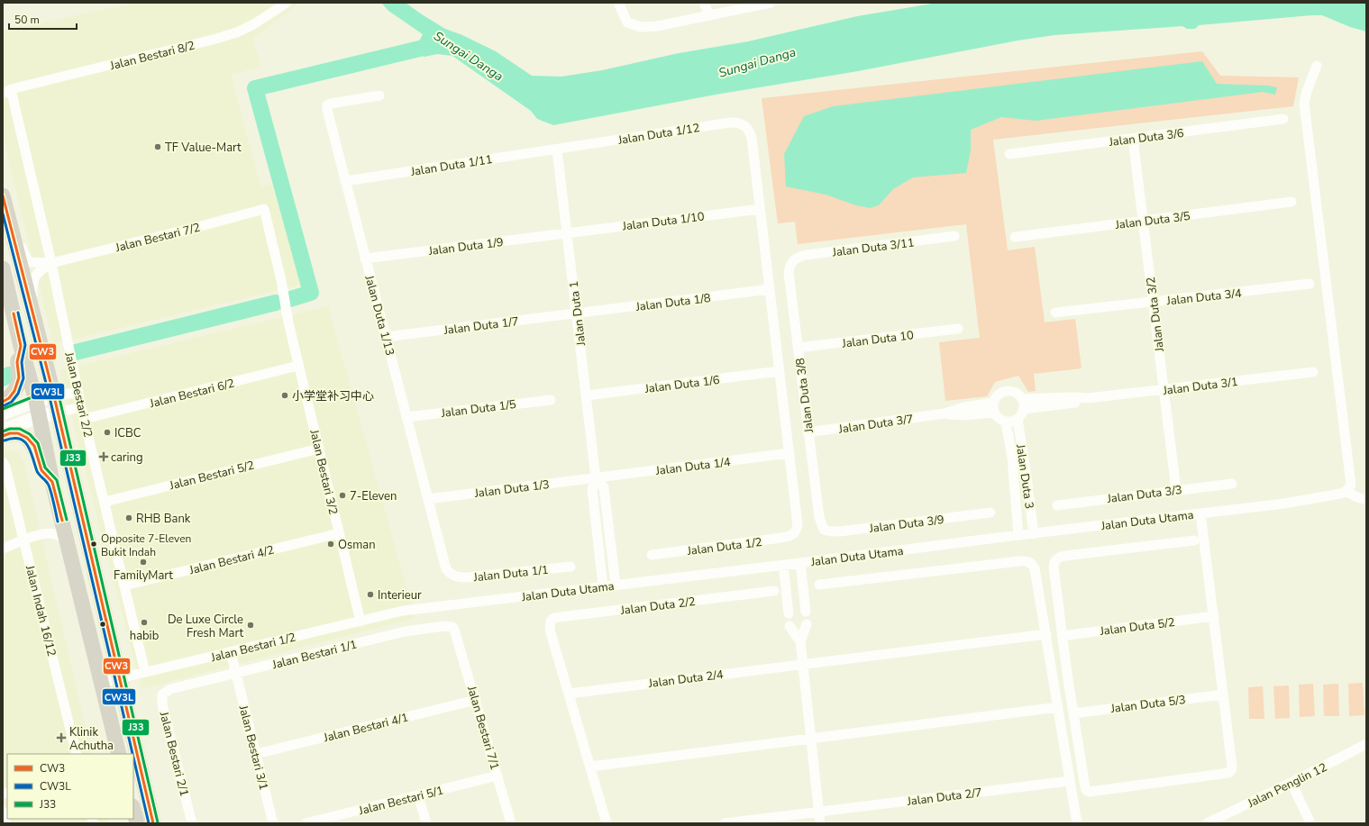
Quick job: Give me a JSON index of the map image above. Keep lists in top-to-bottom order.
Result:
{
  "streets": {
    "street": [
      "Jalan Bestari 8/2",
      "Jalan Duta 1/12",
      "Jalan Duta 3/6",
      "Jalan Duta 1/11",
      "Jalan Duta 3/5",
      "Jalan Duta 1/10",
      "Jalan Bestari 7/2",
      "Jalan Duta 1/9",
      "Jalan Duta 3/11",
      "Jalan Duta 3/4",
      "Jalan Duta 1/8",
      "Jalan Duta 1",
      "Jalan Duta 3/2",
      "Jalan Duta 1/13",
      "Jalan Duta 1/7",
      "Jalan Duta 10",
      "Jalan Duta 1/6",
      "Jalan Duta 3/1",
      "Jalan Bestari 6/2",
      "Jalan Bestari 2/2",
      "Jalan Duta 3/8",
      "Jalan Duta 1/5",
      "Jalan Duta 3/7",
      "Jalan Duta 1/4",
      "Jalan Bestari 3/2",
      "Jalan Bestari 5/2",
      "Jalan Duta 3",
      "Jalan Duta 1/3",
      "Jalan Duta 3/3",
      "Jalan Duta Utama",
      "Jalan Duta 3/9",
      "Jalan Duta 1/2",
      "Jalan Bestari 4/2",
      "Jalan Duta 1/1",
      "Jalan Duta 2/2",
      "Jalan Indah 16/12",
      "Jalan Duta 5/2",
      "Jalan Bestari 1/2",
      "Jalan Bestari 1/1",
      "Jalan Duta 2/4",
      "Jalan Duta 5/3",
      "Jalan Bestari 4/1",
      "Jalan Bestari 7/1",
      "Jalan Bestari 3/1",
      "Jalan Bestari 2/1",
      "Jalan Penglin 12",
      "Jalan Duta 2/7",
      "Jalan Bestari 5/1"
    ]
  },
  "crossings": [
    ["Jalan Bestari 8/2", "Jalan Bestari 2/2"],
    ["Jalan Duta 1/12", "Jalan Duta 1/11"],
    ["Jalan Duta 1/12", "Jalan Duta 1/10"],
    ["Jalan Duta 1/12", "Jalan Duta 1"],
    ["Jalan Duta 3/6", "Jalan Duta 3/2"],
    ["Jalan Duta 1/11", "Jalan Duta 1"],
    ["Jalan Duta 1/11", "Jalan Duta 1/13"],
    ["Jalan Duta 3/5", "Jalan Duta 3/2"],
    ["Jalan Duta 1/10", "Jalan Duta 1/9"],
    ["Jalan Duta 1/10", "Jalan Duta 1"],
    ["Jalan Bestari 7/2", "Jalan Bestari 2/2"],
    ["Jalan Bestari 7/2", "Jalan Bestari 3/2"],
    ["Jalan Duta 1/9", "Jalan Duta 1"],
    ["Jalan Duta 1/9", "Jalan Duta 1/13"],
    ["Jalan Duta 3/11", "Jalan Duta 3/8"],
    ["Jalan Duta 3/4", "Jalan Duta 3/2"],
    ["Jalan Duta 1/8", "Jalan Duta 1"],
    ["Jalan Duta 1/8", "Jalan Duta 1/7"],
    ["Jalan Duta 1", "Jalan Duta 1/7"],
    ["Jalan Duta 1", "Jalan Duta 1/6"],
    ["Jalan Duta 1", "Jalan Duta 1/4"],
    ["Jalan Duta 1", "Jalan Duta 1/3"],
    ["Jalan Duta 1", "Jalan Duta Utama"],
    ["Jalan Duta 3/2", "Jalan Duta 3/1"],
    ["Jalan Duta 3/2", "Jalan Duta 3/3"],
    ["Jalan Duta 1/13", "Jalan Duta 1/7"],
    ["Jalan Duta 1/13", "Jalan Duta 1/5"],
    ["Jalan Duta 1/13", "Jalan Duta 1/3"],
    ["Jalan Duta 1/13", "Jalan Duta 1/1"],
    ["Jalan Duta 10", "Jalan Duta 3/8"],
    ["Jalan Duta 3/1", "Jalan Duta 3/7"],
    ["Jalan Duta 3/1", "Jalan Duta 3"],
    ["Jalan Bestari 6/2", "Jalan Bestari 2/2"],
    ["Jalan Bestari 6/2", "Jalan Bestari 3/2"],
    ["Jalan Bestari 2/2", "Jalan Bestari 5/2"],
    ["Jalan Bestari 2/2", "Jalan Bestari 4/2"],
    ["Jalan Bestari 2/2", "Jalan Bestari 1/2"],
    ["Jalan Duta 3/8", "Jalan Duta 3/7"],
    ["Jalan Duta 3/8", "Jalan Duta 3/9"],
    ["Jalan Duta 3/7", "Jalan Duta 3"],
    ["Jalan Duta 1/4", "Jalan Duta 1/3"],
    ["Jalan Duta 1/4", "Jalan Duta 1/2"],
    ["Jalan Bestari 3/2", "Jalan Bestari 5/2"],
    ["Jalan Bestari 3/2", "Jalan Duta Utama"],
    ["Jalan Bestari 3/2", "Jalan Bestari 4/2"],
    ["Jalan Bestari 3/2", "Jalan Bestari 1/2"],
    ["Jalan Duta 3", "Jalan Duta Utama"],
    ["Jalan Duta Utama", "Jalan Bestari 1/2"],
    ["Jalan Duta 2/2", "Jalan Duta 2/4"],
    ["Jalan Bestari 1/2", "Jalan Bestari 3/1"],
    ["Jalan Bestari 1/1", "Jalan Bestari 7/1"],
    ["Jalan Bestari 1/1", "Jalan Bestari 3/1"],
    ["Jalan Bestari 1/1", "Jalan Bestari 2/1"],
    ["Jalan Bestari 4/1", "Jalan Bestari 7/1"],
    ["Jalan Bestari 4/1", "Jalan Bestari 3/1"],
    ["Jalan Bestari 7/1", "Jalan Bestari 5/1"]
  ],
  "water": ["Sungai Danga"],
  "places": {
    "other": [
      "TF Value-Mart",
      "小学堂补习中心",
      "ICBC",
      "7-Eleven",
      "RHB Bank",
      "Opposite 7-Eleven Bukit Indah",
      "Osman",
      "FamilyMart",
      "Interieur",
      "habib",
      "De Luxe Circle Fresh Mart"
    ],
    "health": ["caring", "Klinik Achutha"]
  },
  "lines": ["transit line CW3", "transit line CW3L", "transit line J33"],
  "legend": ["CW3", "CW3L", "J33"],
  "scale_bar": "50 m"
}
